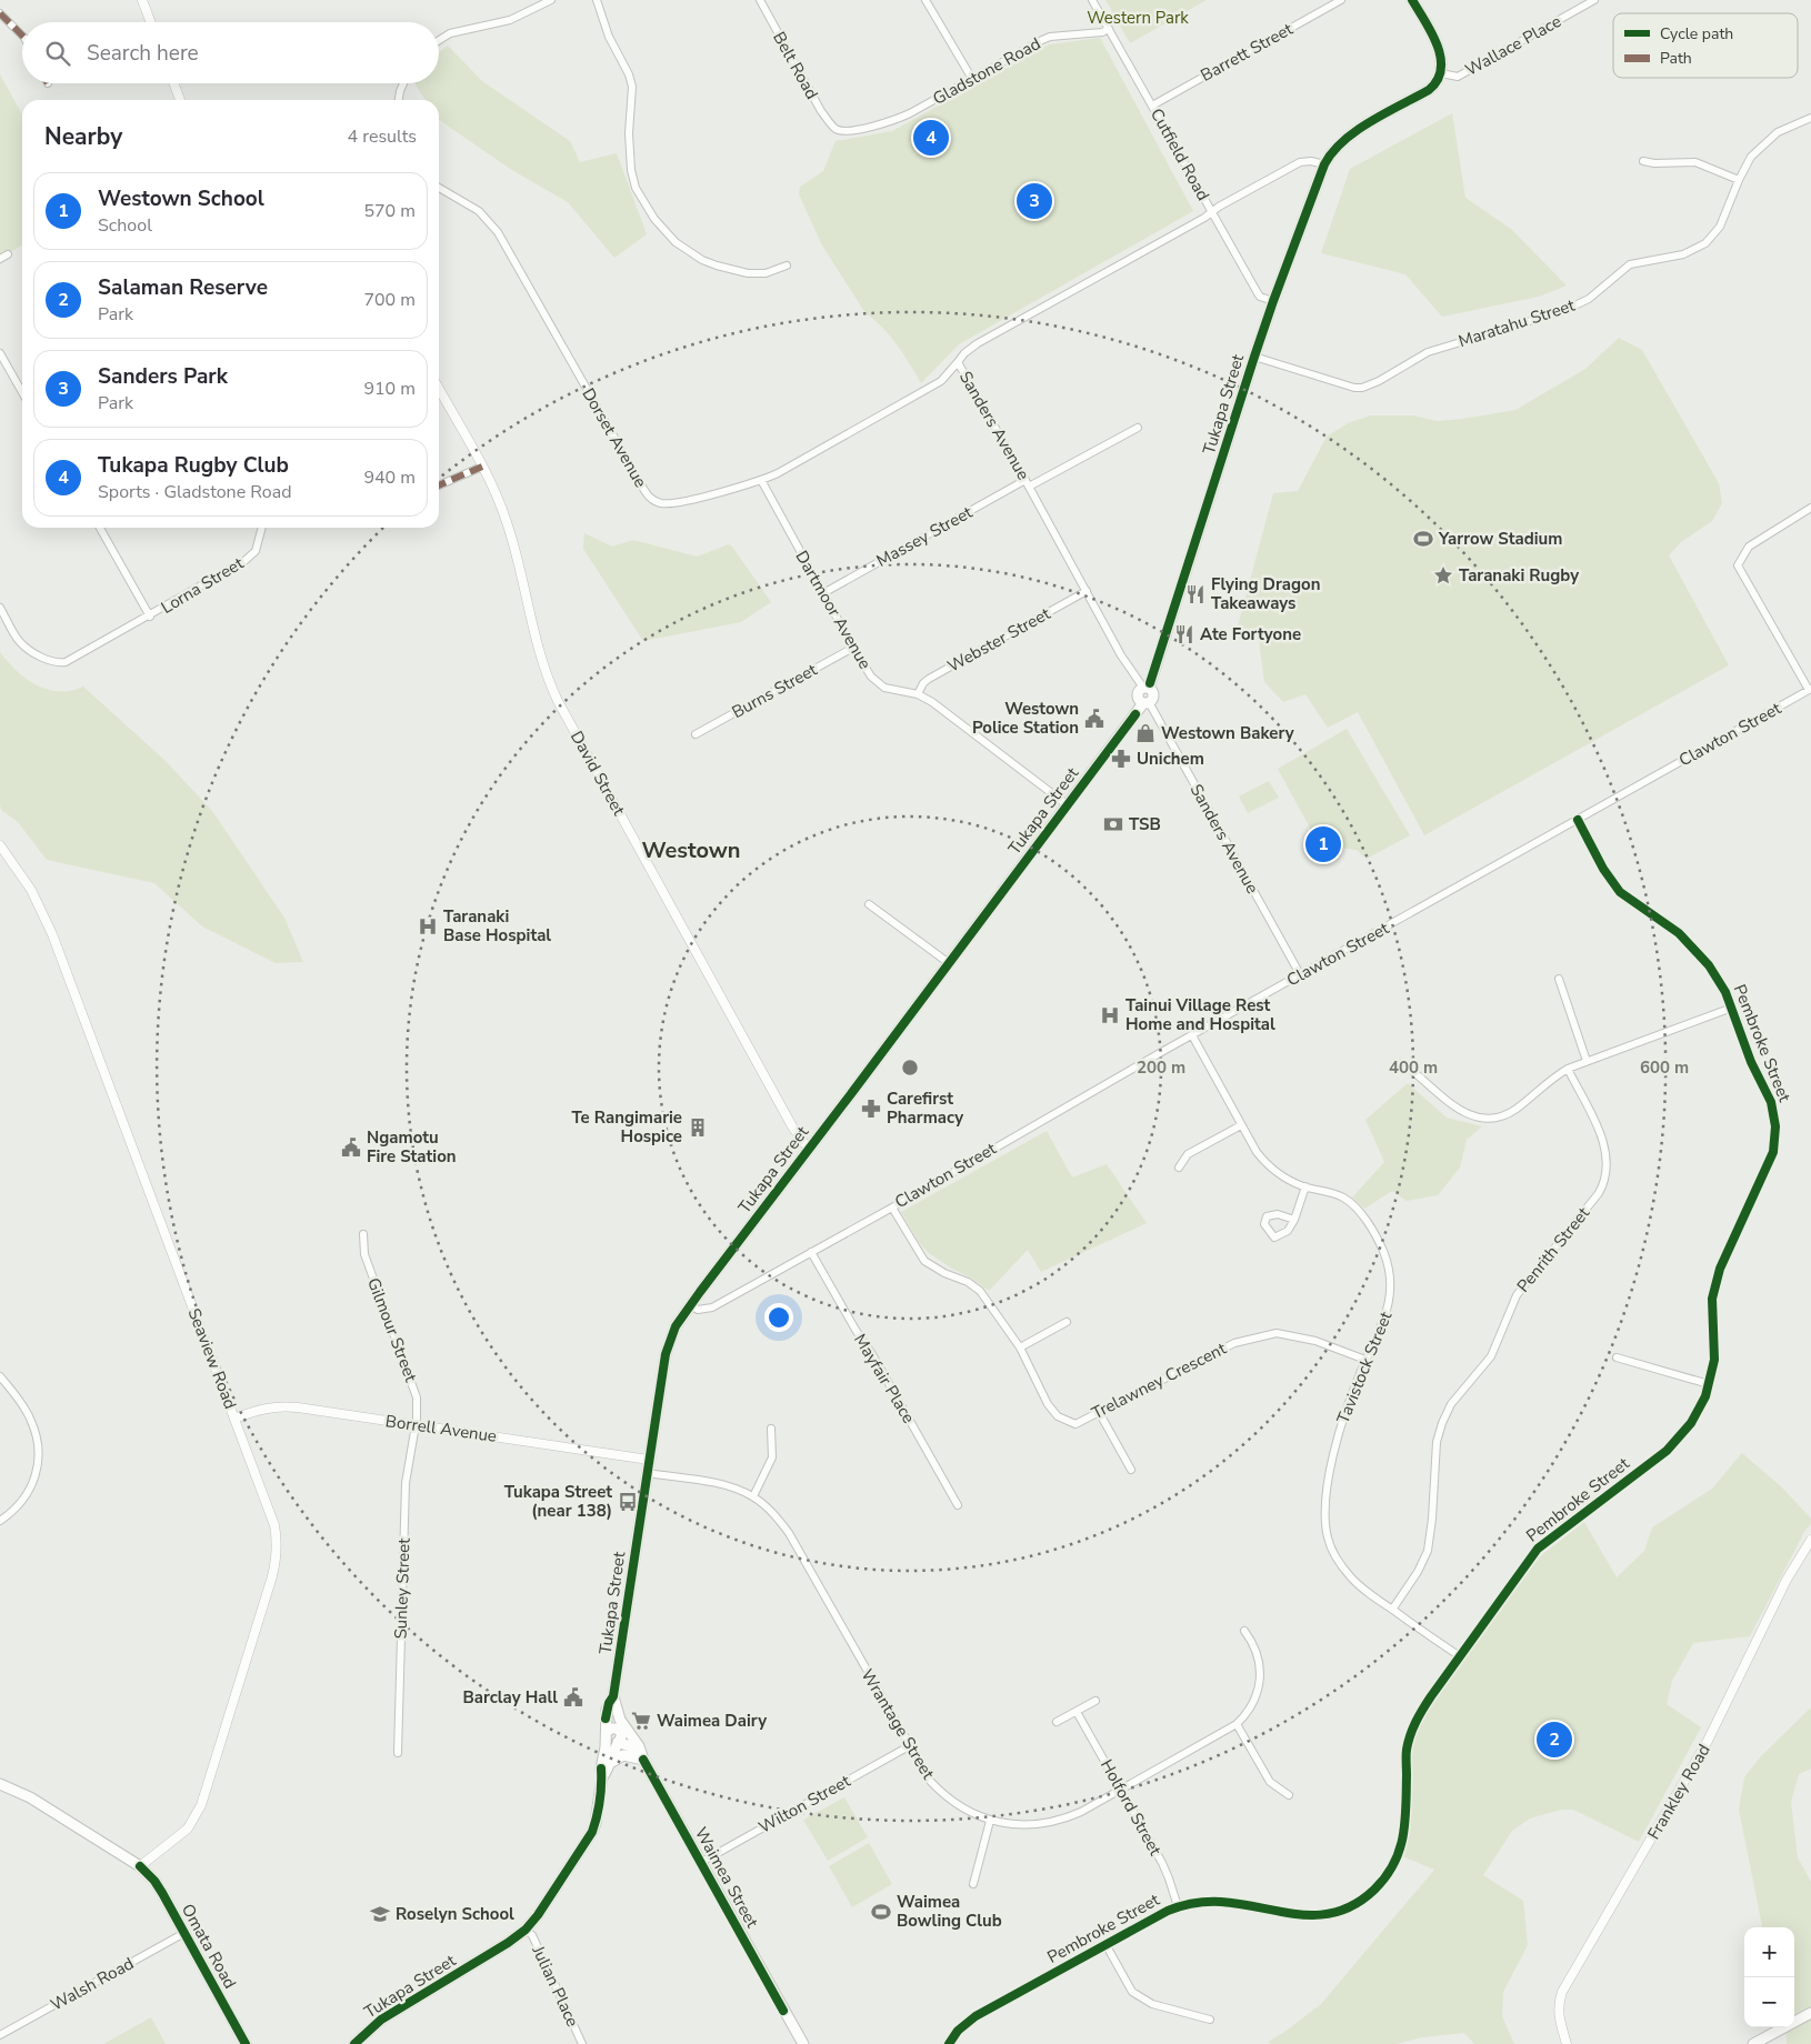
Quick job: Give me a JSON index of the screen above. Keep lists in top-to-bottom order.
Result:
{
  "streets": {
    "main road": [
      "Wallace Place",
      "Tukapa Street",
      "Waimea Street",
      "Omata Road"
    ],
    "street": [
      "Barrett Street",
      "Belt Road",
      "Gladstone Road",
      "Cutfield Road",
      "Maratahu Street",
      "Sanders Avenue",
      "Dorset Avenue",
      "Massey Street",
      "Lorna Street",
      "Dartmoor Avenue",
      "Webster Street",
      "Burns Street",
      "Clawton Street",
      "David Street",
      "Pembroke Street",
      "Penrith Street",
      "Gilmour Street",
      "Seaview Road",
      "Tavistock Street",
      "Mayfair Place",
      "Trelawney Crescent",
      "Borrell Avenue",
      "Sunley Street",
      "Wrantage Street",
      "Frankley Road",
      "Wilton Street",
      "Holford Street",
      "Walsh Road",
      "Julian Place"
    ]
  },
  "crossings": [
    ["Wallace Place", "Tukapa Street"],
    ["Barrett Street", "Cutfield Road"],
    ["Belt Road", "Gladstone Road"],
    ["Gladstone Road", "Cutfield Road"],
    ["Cutfield Road", "Tukapa Street"],
    ["Cutfield Road", "Sanders Avenue"],
    ["Maratahu Street", "Tukapa Street"],
    ["Tukapa Street", "Sanders Avenue"],
    ["Tukapa Street", "Dartmoor Avenue"],
    ["Tukapa Street", "Clawton Street"],
    ["Tukapa Street", "David Street"],
    ["Tukapa Street", "Borrell Avenue"],
    ["Tukapa Street", "Wrantage Street"],
    ["Tukapa Street", "Waimea Street"],
    ["Tukapa Street", "Julian Place"],
    ["Sanders Avenue", "Dorset Avenue"],
    ["Sanders Avenue", "Massey Street"],
    ["Sanders Avenue", "Webster Street"],
    ["Sanders Avenue", "Clawton Street"],
    ["Dorset Avenue", "Dartmoor Avenue"],
    ["Massey Street", "Dartmoor Avenue"],
    ["Dartmoor Avenue", "Webster Street"],
    ["Dartmoor Avenue", "Burns Street"],
    ["Clawton Street", "Pembroke Street"],
    ["Clawton Street", "Tavistock Street"],
    ["Clawton Street", "Mayfair Place"],
    ["Clawton Street", "Trelawney Crescent"],
    ["Pembroke Street", "Tavistock Street"],
    ["Pembroke Street", "Holford Street"],
    ["Penrith Street", "Tavistock Street"],
    ["Gilmour Street", "Borrell Avenue"],
    ["Gilmour Street", "Sunley Street"],
    ["Seaview Road", "Borrell Avenue"],
    ["Seaview Road", "Omata Road"],
    ["Tavistock Street", "Trelawney Crescent"],
    ["Borrell Avenue", "Sunley Street"],
    ["Wrantage Street", "Wilton Street"],
    ["Wrantage Street", "Holford Street"],
    ["Wilton Street", "Waimea Street"],
    ["Omata Road", "Walsh Road"]
  ],
  "districts": ["Westown"],
  "parks": ["Western Park"],
  "places": {
    "sports": ["Yarrow Stadium", "Waimea Bowling Club"],
    "place": ["Taranaki Rugby"],
    "restaurant": ["Flying Dragon Takeaways", "Ate Fortyone"],
    "public building": ["Westown Police Station", "Ngamotu Fire Station", "Barclay Hall"],
    "shop": ["Westown Bakery"],
    "pharmacy": ["Unichem", "Carefirst Pharmacy"],
    "bank": ["TSB"],
    "hospital": ["Taranaki Base Hospital", "Tainui Village Rest Home and Hospital"],
    "building": ["Te Rangimarie Hospice"],
    "bus stop": ["Tukapa Street (near 138)"],
    "supermarket": ["Waimea Dairy"],
    "school or university": ["Roselyn School"]
  },
  "legend": ["Cycle path", "Path"],
  "page": {
    "search": "Search here",
    "heading": ["Nearby", "4 results"],
    "pins": [
      "4",
      "3",
      "1",
      "2"
    ],
    "list": [
      {
        "mark": "1",
        "name": "Westown School",
        "note": "School",
        "value": "570 m"
      },
      {
        "mark": "2",
        "name": "Salaman Reserve",
        "note": "Park",
        "value": "700 m"
      },
      {
        "mark": "3",
        "name": "Sanders Park",
        "note": "Park",
        "value": "910 m"
      },
      {
        "mark": "4",
        "name": "Tukapa Rugby Club",
        "note": "Sports · Gladstone Road",
        "value": "940 m"
      }
    ],
    "map_buttons": ["+", "−"]
  },
  "rings": ["200 m", "400 m", "600 m"]
}
